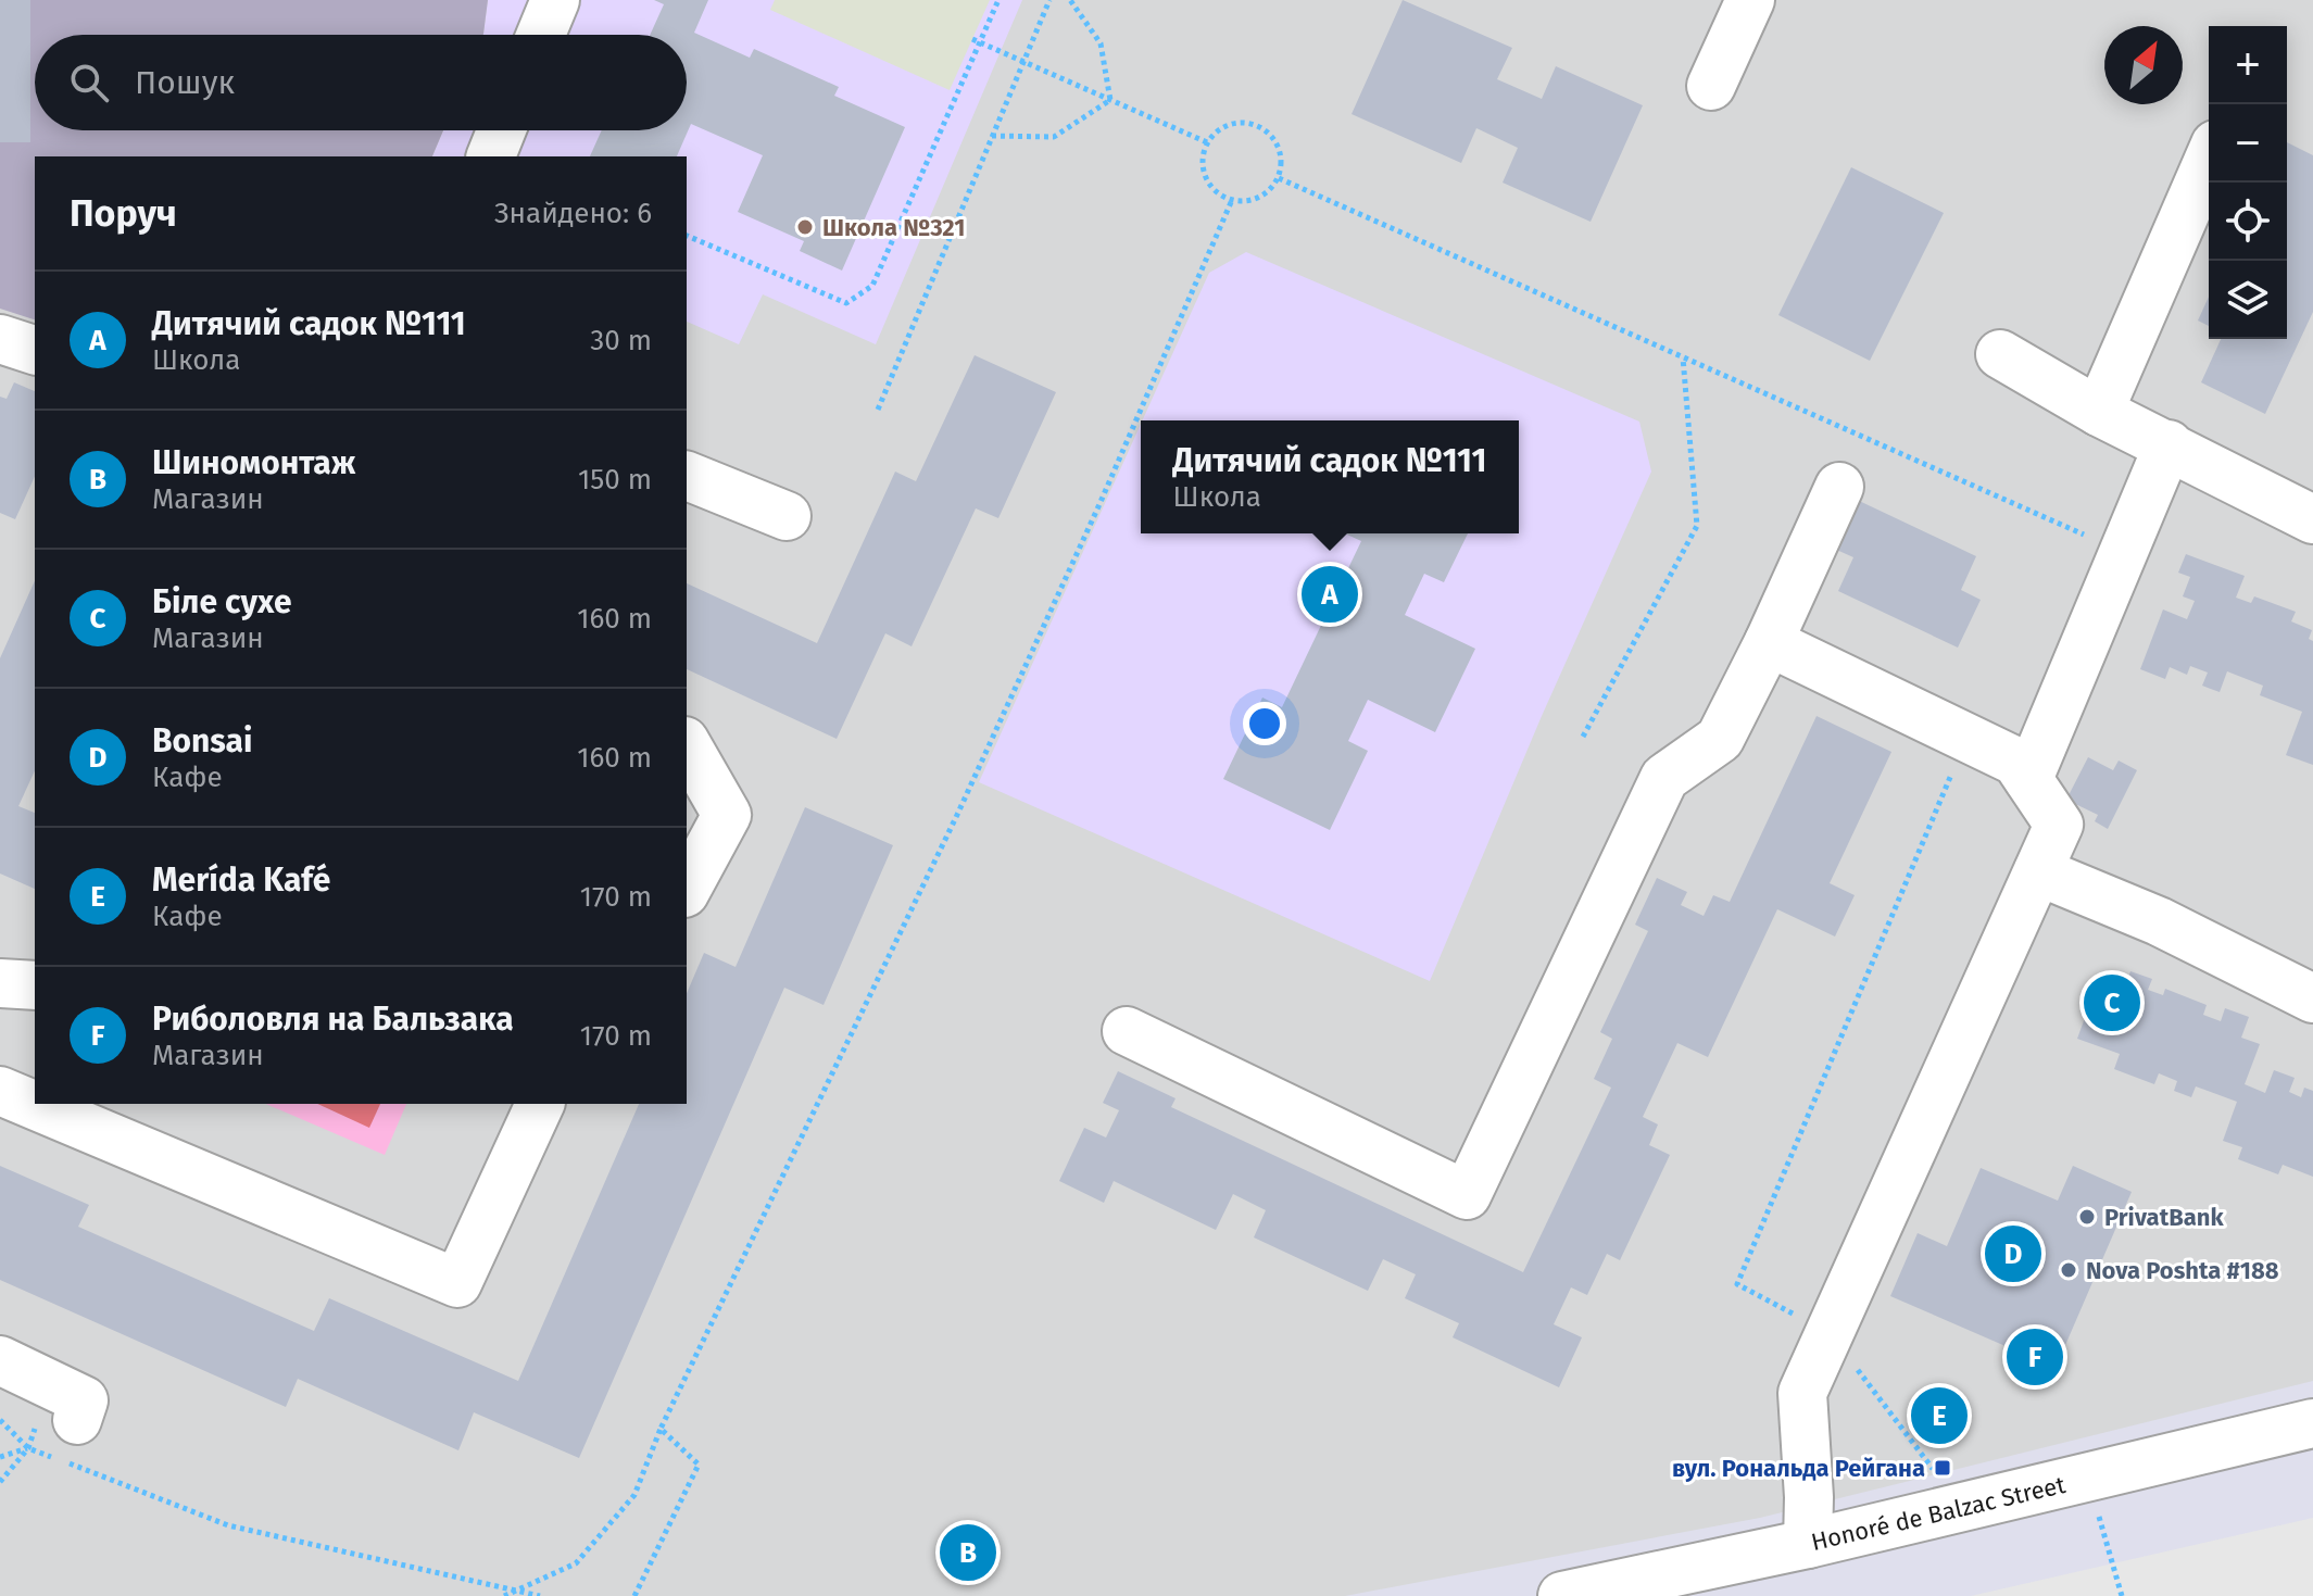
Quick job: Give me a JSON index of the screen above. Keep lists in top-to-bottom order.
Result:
{
  "streets": {
    "street": ["Honoré de Balzac Street"]
  },
  "places": {
    "other": ["Школа №321", "PrivatBank", "Nova Poshta #188"],
    "transit": ["вул. Рональда Рейгана"]
  },
  "north": "top right",
  "page": {
    "map_buttons": ["+", "−"],
    "search": "Пошук",
    "heading": ["Поруч", "Знайдено: 6"],
    "list": [
      {
        "mark": "A",
        "name": "Дитячий садок №111",
        "note": "Школа",
        "value": "30 m"
      },
      {
        "mark": "B",
        "name": "Шиномонтаж",
        "note": "Магазин",
        "value": "150 m"
      },
      {
        "mark": "C",
        "name": "Біле сухе",
        "note": "Магазин",
        "value": "160 m"
      },
      {
        "mark": "D",
        "name": "Bonsai",
        "note": "Кафе",
        "value": "160 m"
      },
      {
        "mark": "E",
        "name": "Merída Kafé",
        "note": "Кафе",
        "value": "170 m"
      },
      {
        "mark": "F",
        "name": "Риболовля на Бальзака",
        "note": "Магазин",
        "value": "170 m"
      }
    ],
    "popup": ["Дитячий садок №111", "Школа"],
    "pins": [
      "A",
      "C",
      "D",
      "F",
      "E",
      "B"
    ]
  }
}
